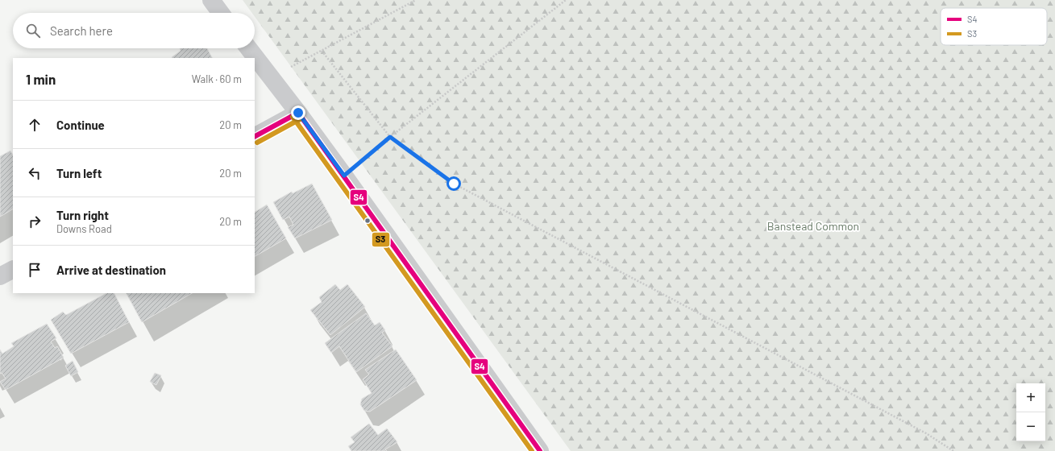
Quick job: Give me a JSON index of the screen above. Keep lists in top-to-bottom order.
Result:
{
  "parks": ["Banstead Common"],
  "lines": ["transit line S4", "transit line S3"],
  "legend": ["S4", "S3"],
  "page": {
    "search": "Search here",
    "heading": ["1 min", "Walk · 60 m"],
    "list": [
      ["Continue", "20 m"],
      ["Turn left", "20 m"],
      ["Turn right", "Downs Road", "20 m"],
      "Arrive at destination"
    ],
    "map_buttons": ["+", "−"]
  }
}
